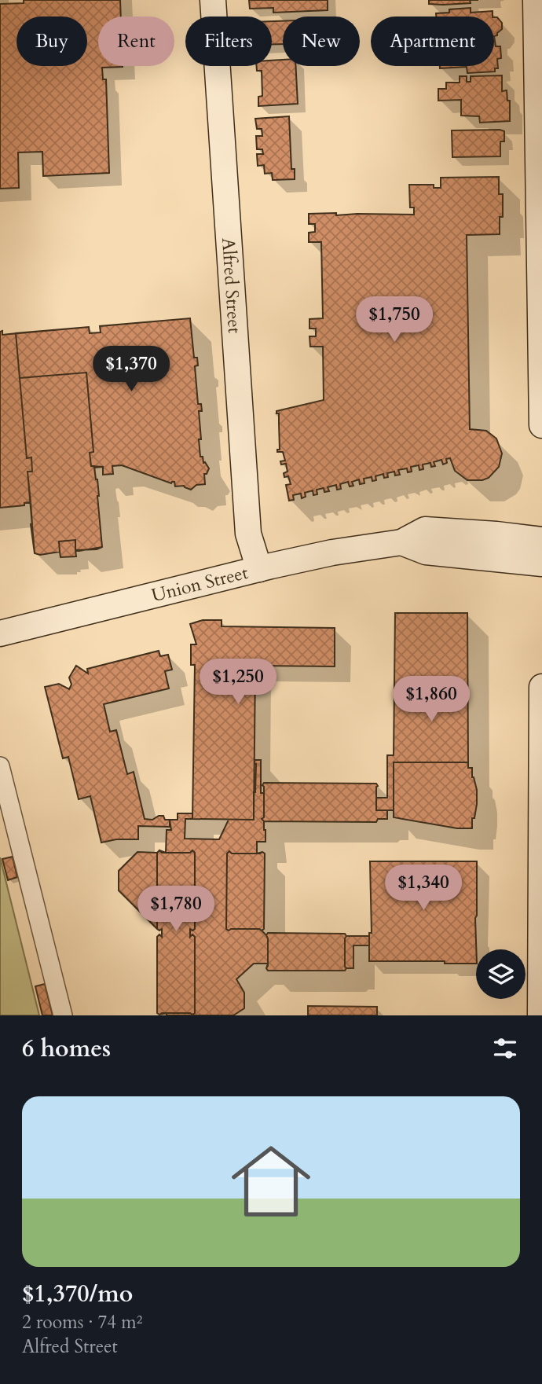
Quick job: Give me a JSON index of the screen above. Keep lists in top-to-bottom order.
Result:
{
  "streets": {
    "main road": ["Alfred Street", "Union Street"]
  },
  "crossings": [
    ["Alfred Street", "Union Street"]
  ],
  "page": {
    "chip": [
      "Buy",
      "Rent",
      "Filters",
      "New",
      "Apartment"
    ],
    "price": [
      "$1,750",
      "$1,370",
      "$1,250",
      "$1,860",
      "$1,340",
      "$1,780"
    ],
    "heading": "6 homes",
    "list": [
      {
        "name": "$1,370/mo",
        "note": "2 rooms · 74 m² · Alfred Street"
      }
    ]
  }
}
